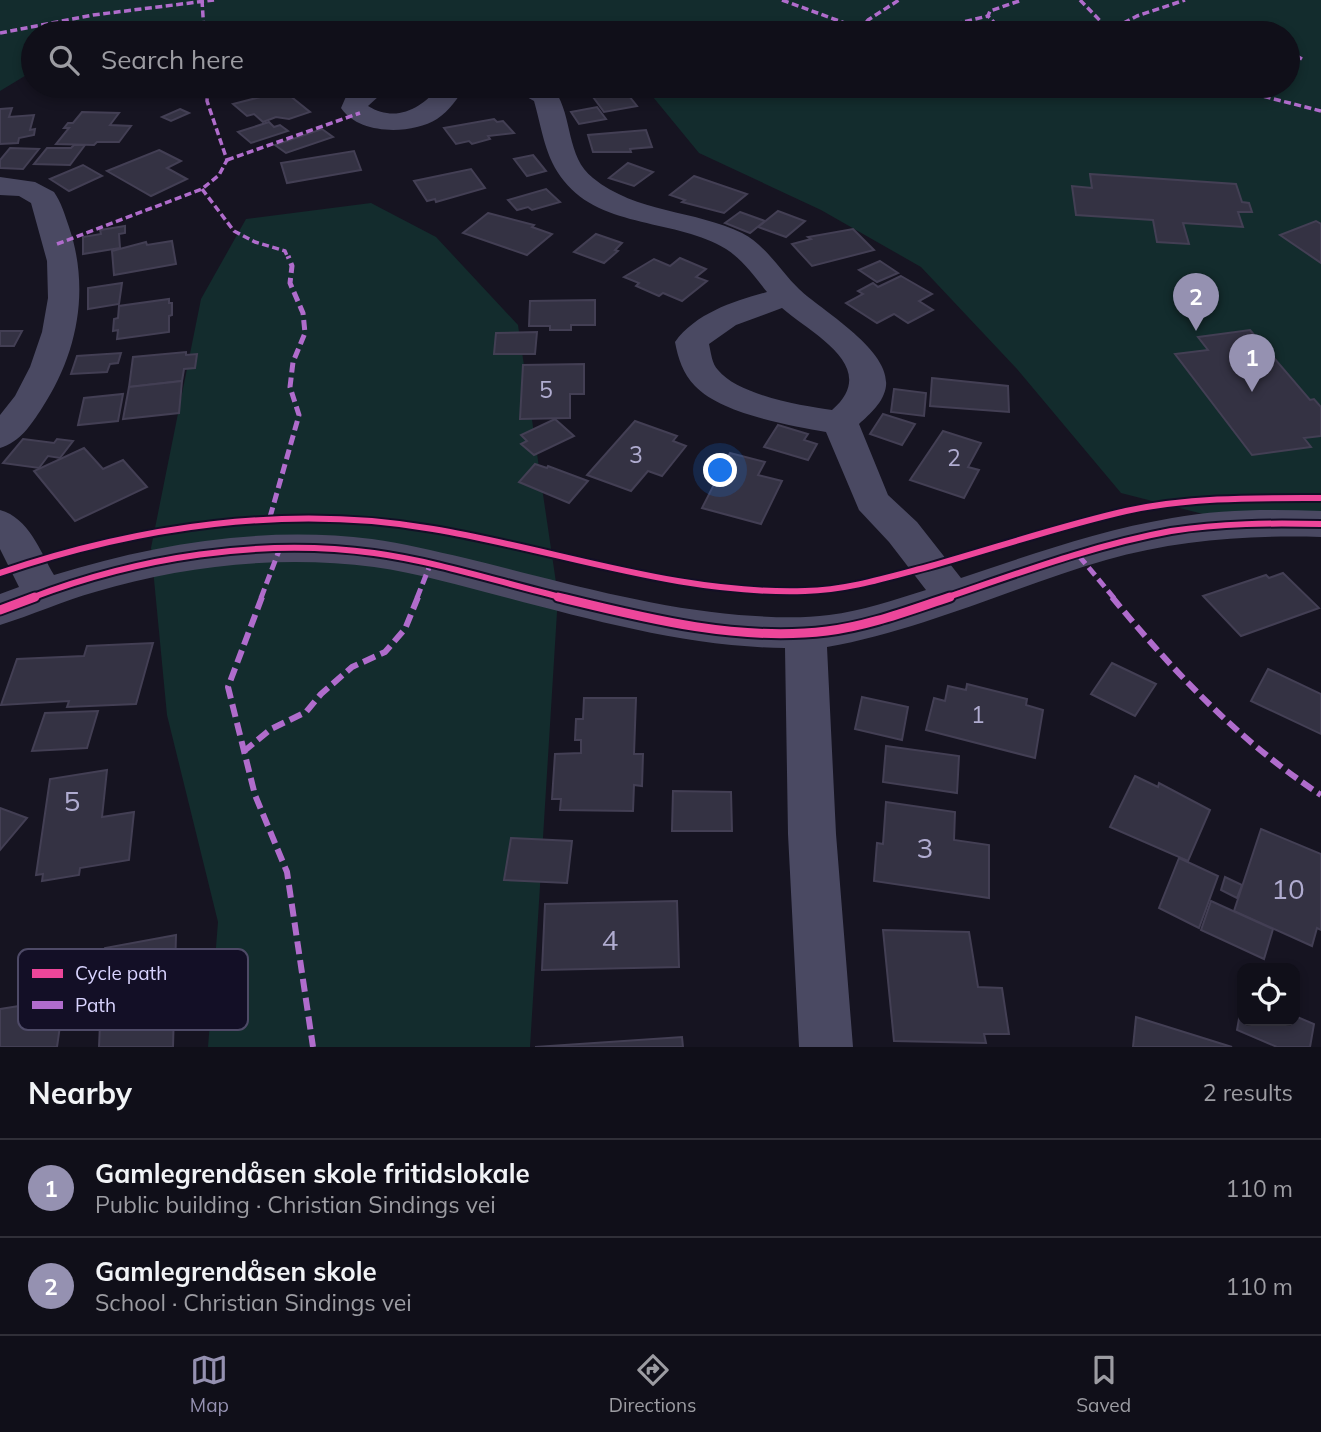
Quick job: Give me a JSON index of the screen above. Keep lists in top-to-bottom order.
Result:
{
  "house_numbers": [
    "5",
    "3",
    "2",
    "1",
    "5",
    "3",
    "10",
    "4"
  ],
  "legend": ["Cycle path", "Path"],
  "page": {
    "search": "Search here",
    "pins": ["2", "1"],
    "heading": ["Nearby", "2 results"],
    "list": [
      {
        "mark": "1",
        "name": "Gamlegrendåsen skole fritidslokale",
        "note": "Public building · Christian Sindings vei",
        "value": "110 m"
      },
      {
        "mark": "2",
        "name": "Gamlegrendåsen skole",
        "note": "School · Christian Sindings vei",
        "value": "110 m"
      }
    ],
    "nav": ["Map", "Directions", "Saved"]
  }
}
